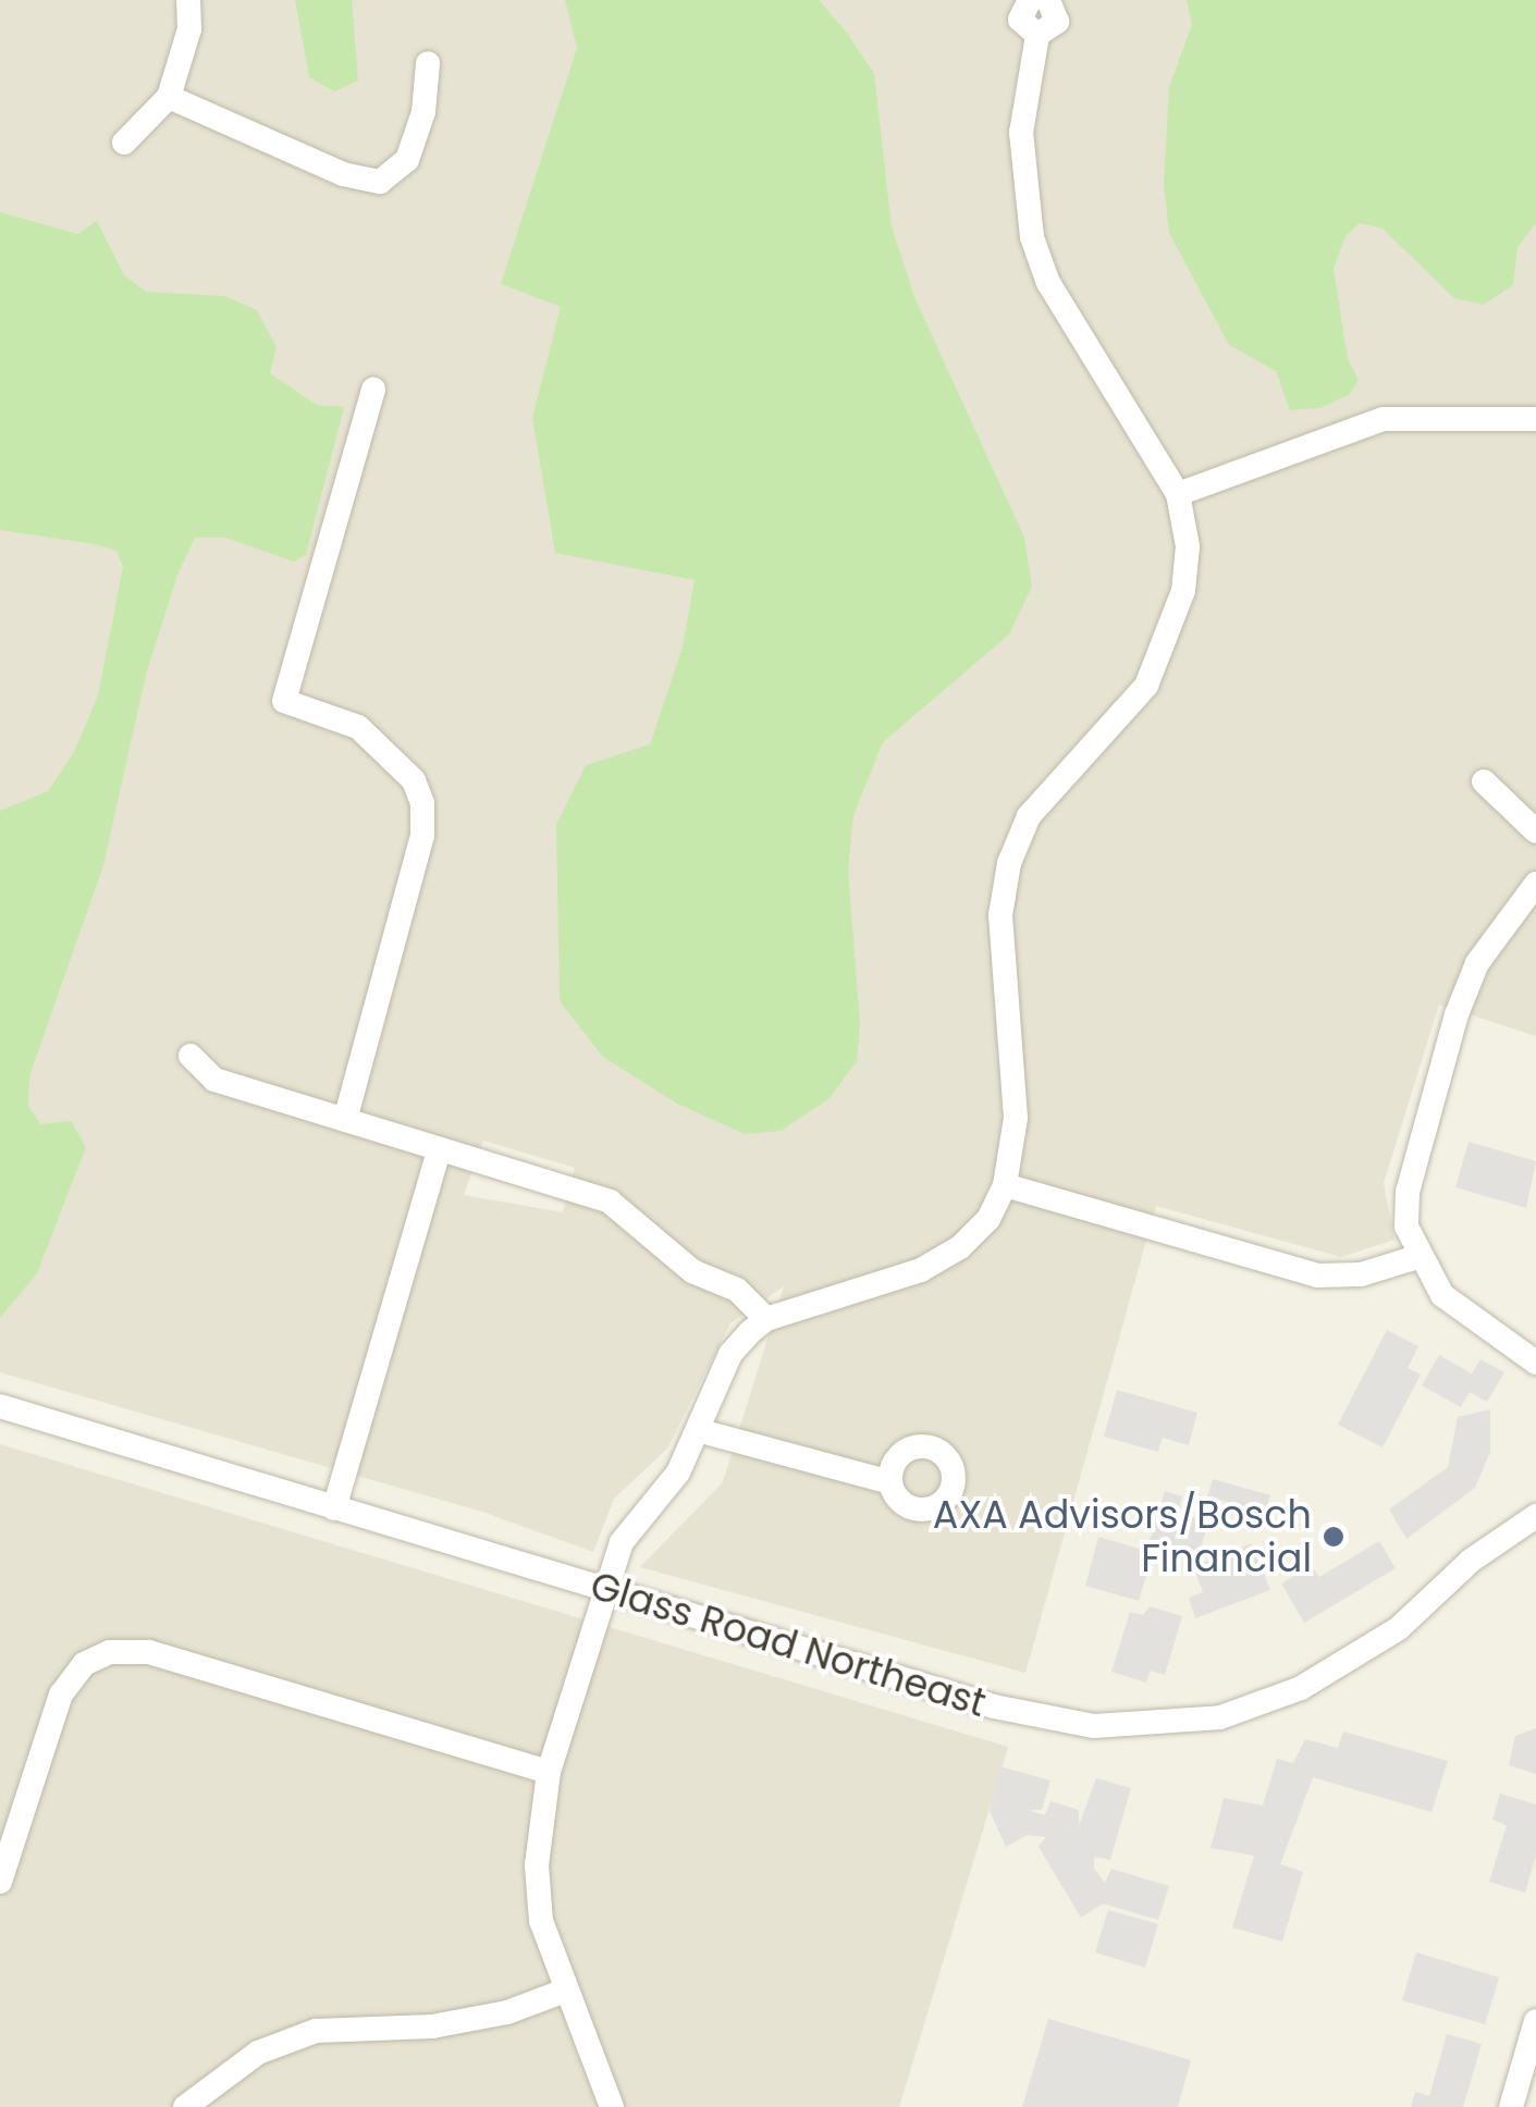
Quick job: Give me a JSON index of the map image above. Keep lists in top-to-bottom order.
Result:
{
  "streets": {
    "street": ["Glass Road Northeast"]
  },
  "places": ["AXA Advisors/Bosch Financial"]
}
